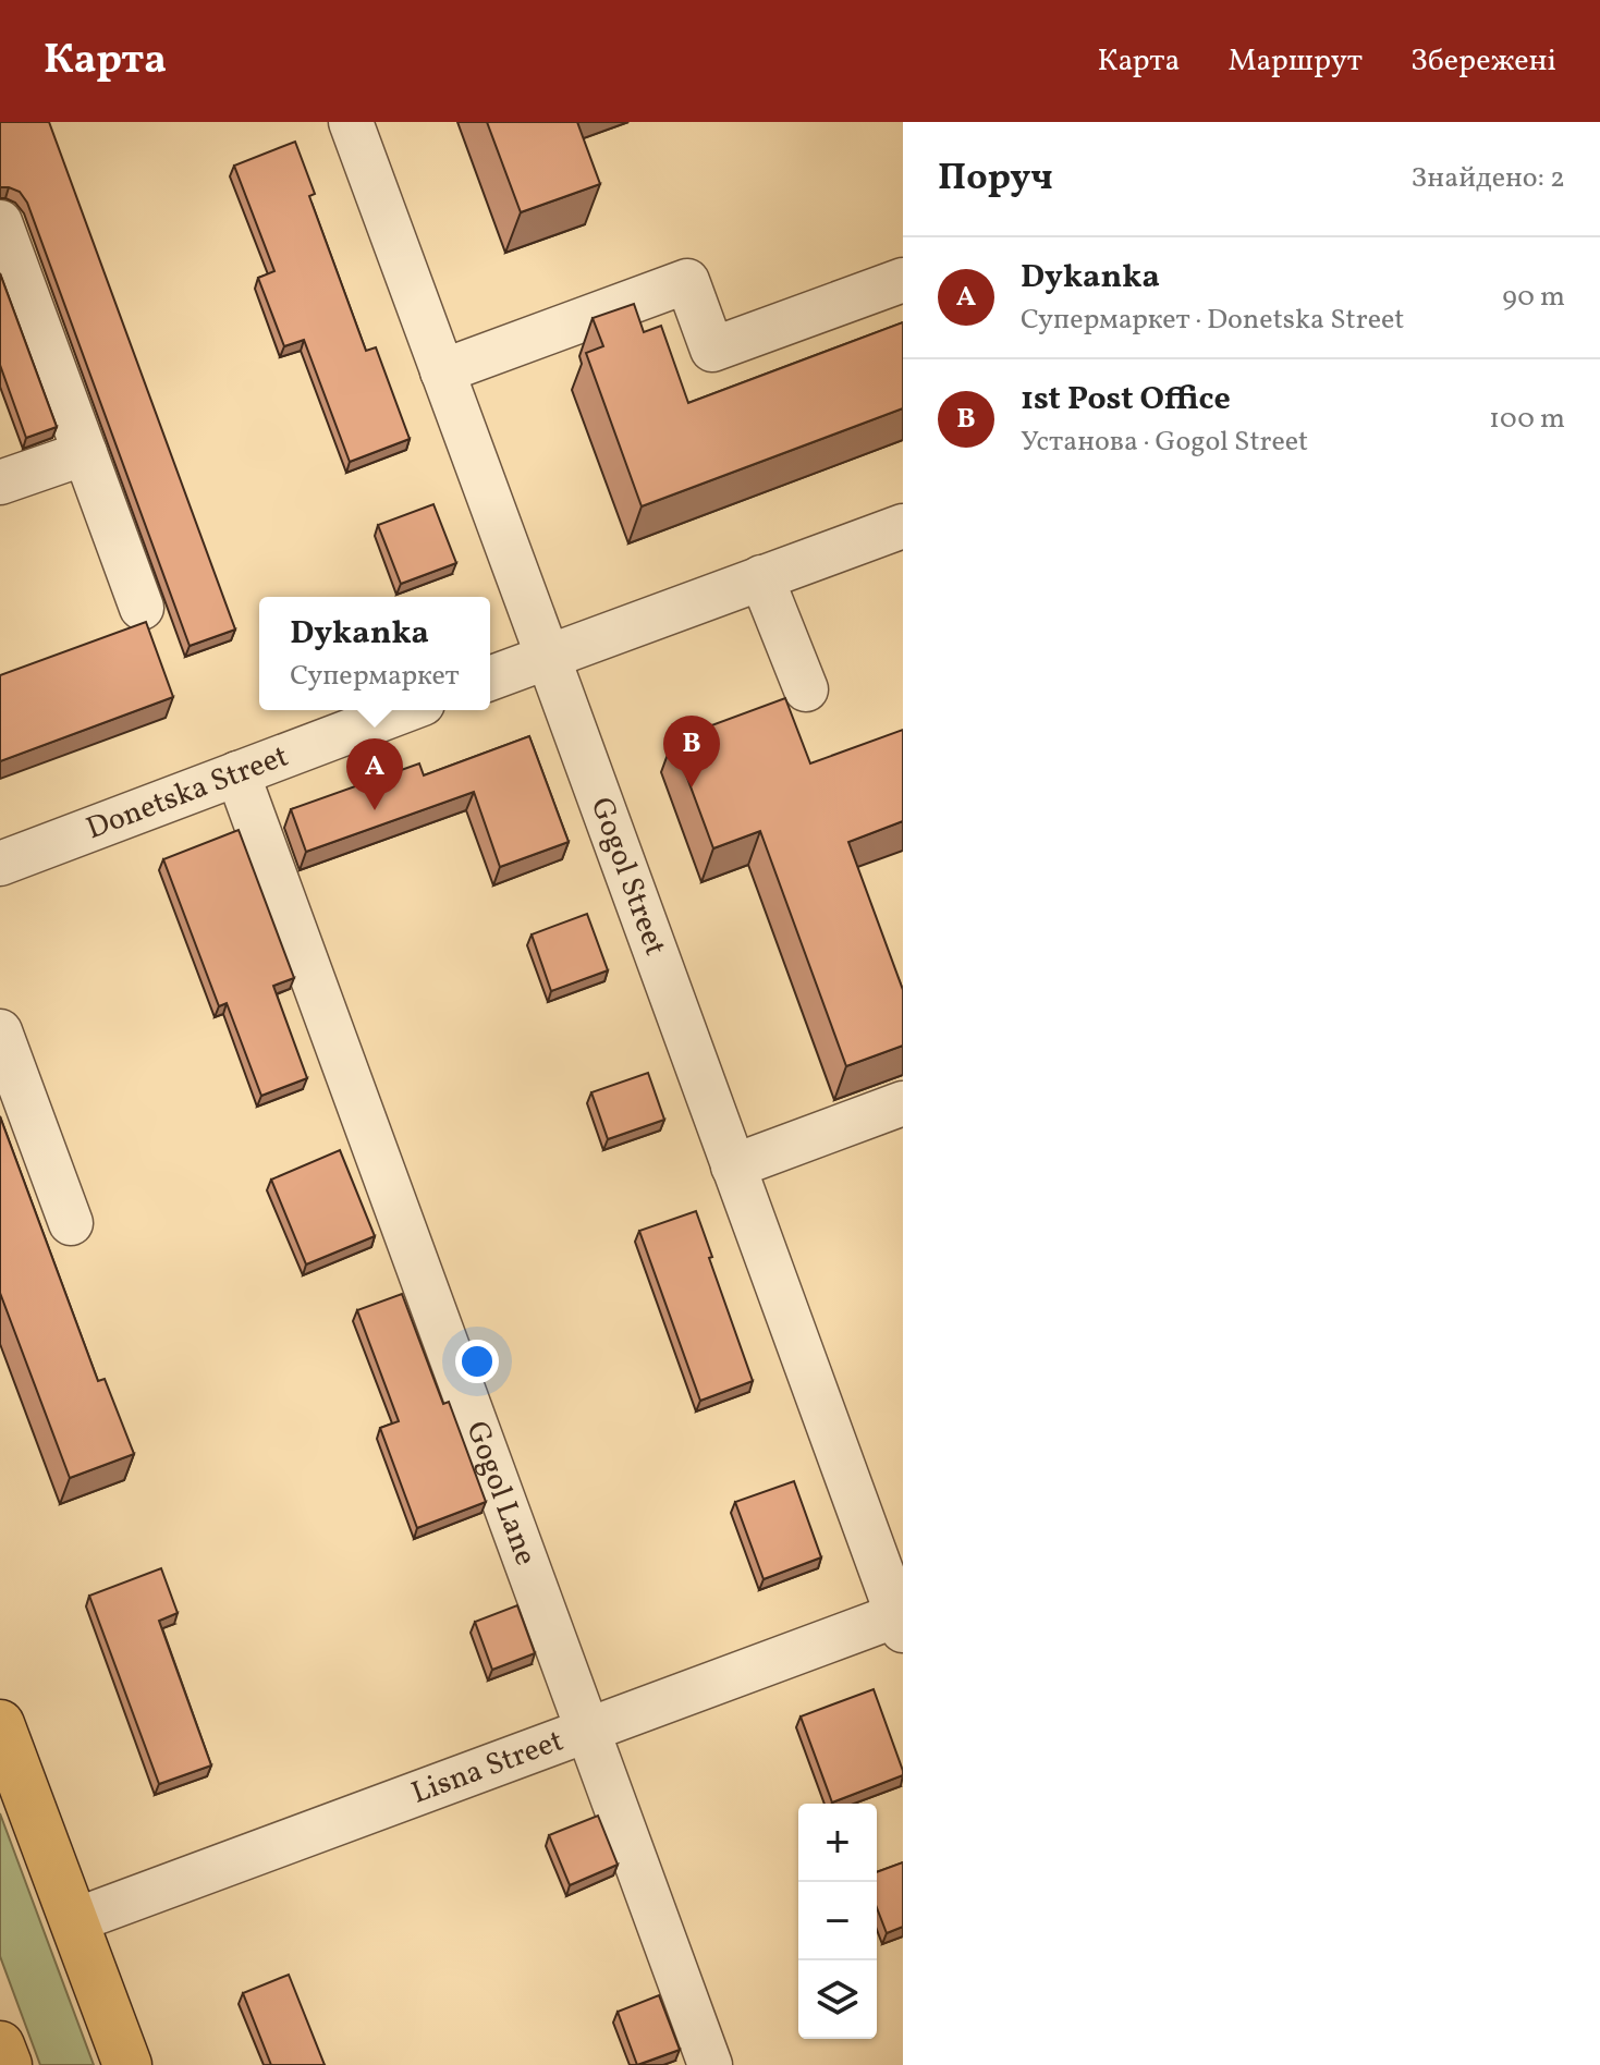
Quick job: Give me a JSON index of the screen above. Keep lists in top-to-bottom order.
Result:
{
  "streets": {
    "street": [
      "Donetska Street",
      "Gogol Street",
      "Gogol Lane",
      "Lisna Street"
    ]
  },
  "crossings": [
    ["Donetska Street", "Gogol Lane"],
    ["Gogol Street", "Lisna Street"],
    ["Gogol Lane", "Lisna Street"]
  ],
  "page": {
    "header": "Карта",
    "nav": ["Карта", "Маршрут", "Збережені"],
    "heading": ["Поруч", "Знайдено: 2"],
    "list": [
      {
        "mark": "A",
        "name": "Dykanka",
        "note": "Супермаркет · Donetska Street",
        "value": "90 m"
      },
      {
        "mark": "B",
        "name": "1st Post Office",
        "note": "Установа · Gogol Street",
        "value": "100 m"
      }
    ],
    "popup": ["Dykanka", "Супермаркет"],
    "pins": ["B", "A"],
    "map_buttons": ["+", "−"]
  }
}
